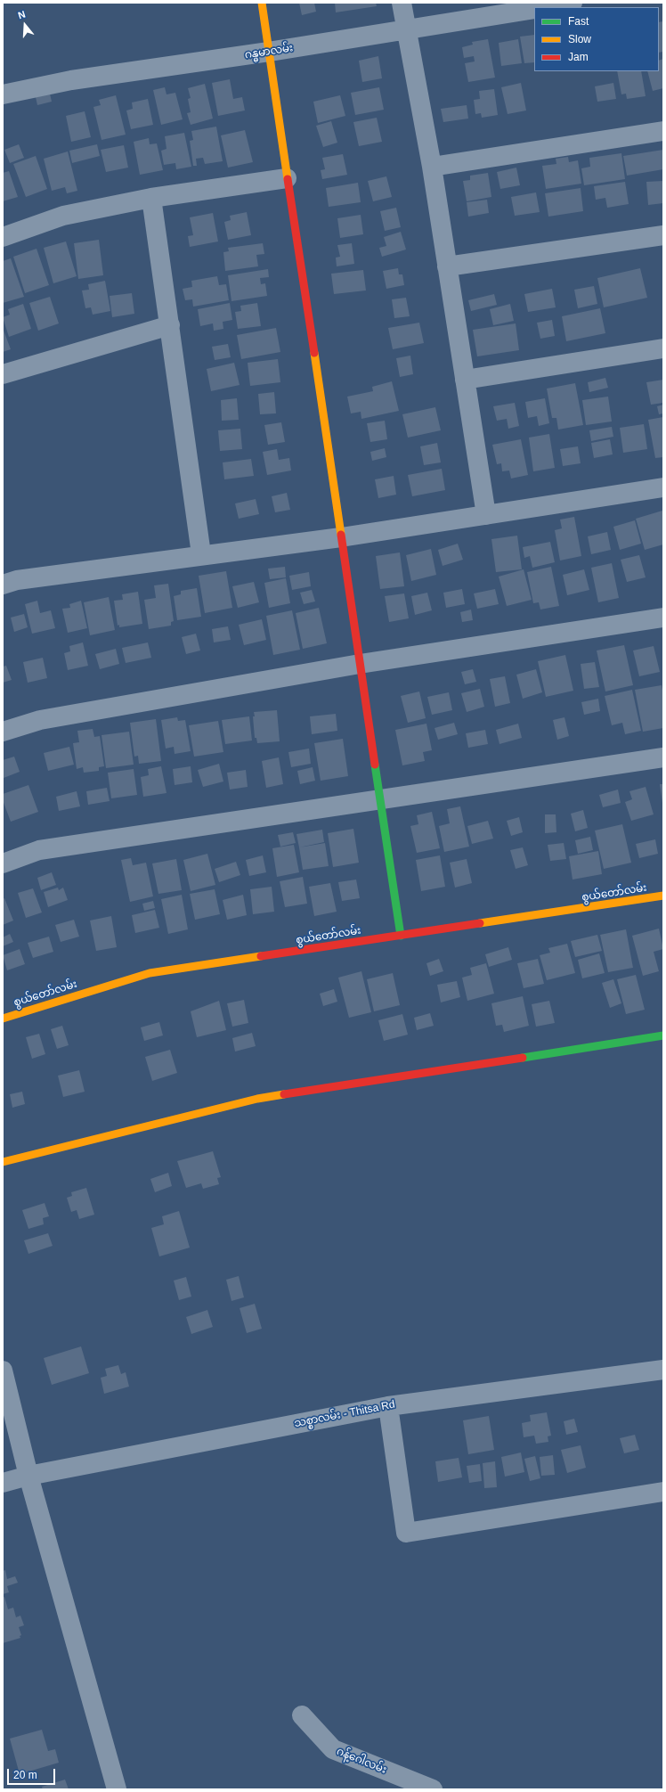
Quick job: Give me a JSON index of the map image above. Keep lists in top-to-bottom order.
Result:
{
  "streets": {
    "street": [
      "ဂန္ဓမာလမ်း",
      "စွယ်တော်လမ်း",
      "သစ္စာလမ်း - Thitsa Rd",
      "ဂန့်ဂေါလမ်း"
    ]
  },
  "legend": ["Fast", "Slow", "Jam"],
  "scale_bar": "20 m",
  "north": "top"
}
